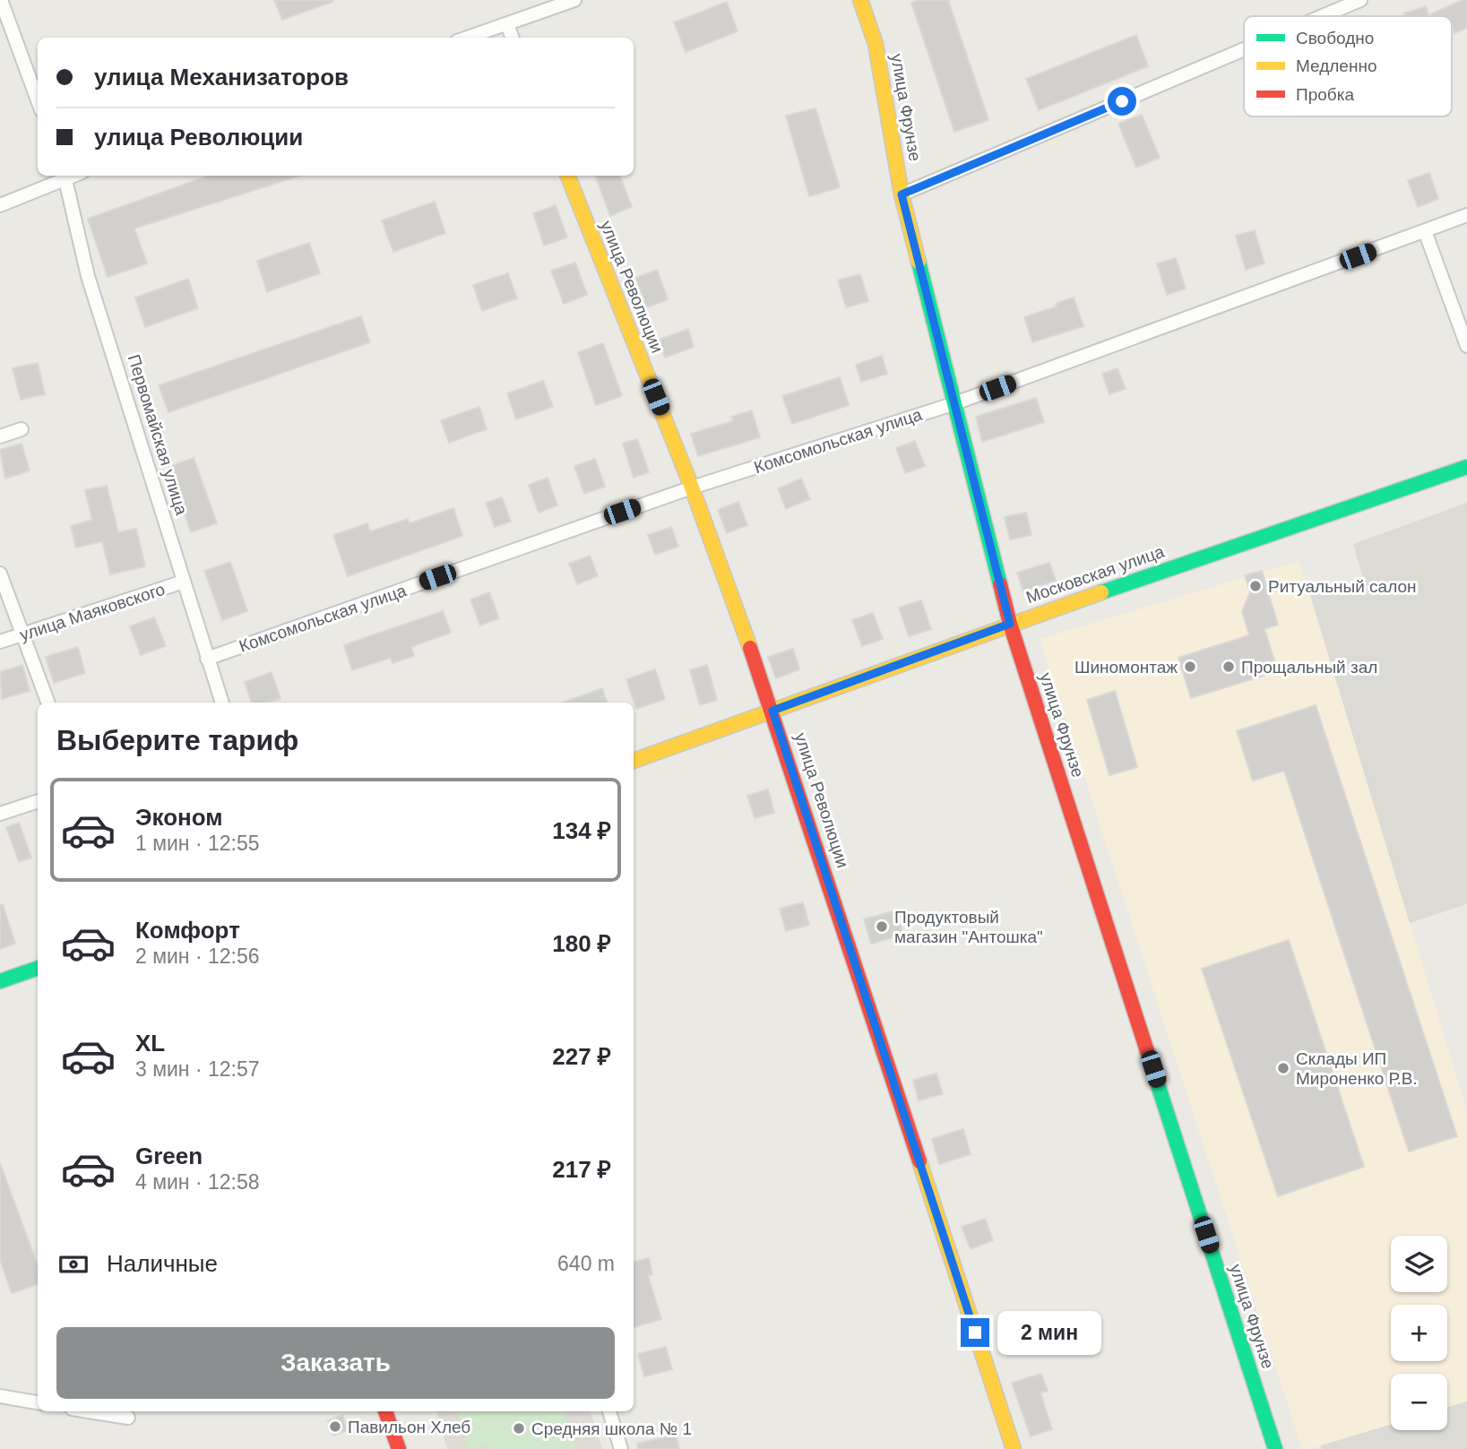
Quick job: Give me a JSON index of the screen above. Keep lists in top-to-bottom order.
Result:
{
  "streets": {
    "street": [
      "улица Фрунзе",
      "улица Революции",
      "Первомайская улица",
      "Комсомольская улица",
      "Московская улица",
      "улица Маяковского"
    ]
  },
  "crossings": [
    ["улица Фрунзе", "Комсомольская улица"],
    ["улица Фрунзе", "Московская улица"],
    ["улица Революции", "Комсомольская улица"],
    ["улица Революции", "Московская улица"],
    ["Первомайская улица", "Комсомольская улица"],
    ["Первомайская улица", "улица Маяковского"]
  ],
  "places": [
    "Ритуальный салон",
    "Шиномонтаж",
    "Прощальный зал",
    "Продуктовый магазин \"Антошка\"",
    "Склады ИП Мироненко Р.В.",
    "Павильон Хлеб",
    "Средняя школа № 1"
  ],
  "legend": ["Свободно", "Медленно", "Пробка"],
  "page": {
    "banner": ["улица Механизаторов", "улица Революции"],
    "heading": "Выберите тариф",
    "list": [
      {
        "name": "Эконом",
        "note": "1 мин · 12:55",
        "value": "134 ₽"
      },
      {
        "name": "Комфорт",
        "note": "2 мин · 12:56",
        "value": "180 ₽"
      },
      {
        "name": "XL",
        "note": "3 мин · 12:57",
        "value": "227 ₽"
      },
      {
        "name": "Green",
        "note": "4 мин · 12:58",
        "value": "217 ₽"
      }
    ],
    "pay": ["Наличные", "640 m"],
    "map_buttons": ["+", "−"],
    "bubble": "2 мин",
    "buttons": "Заказать"
  }
}
